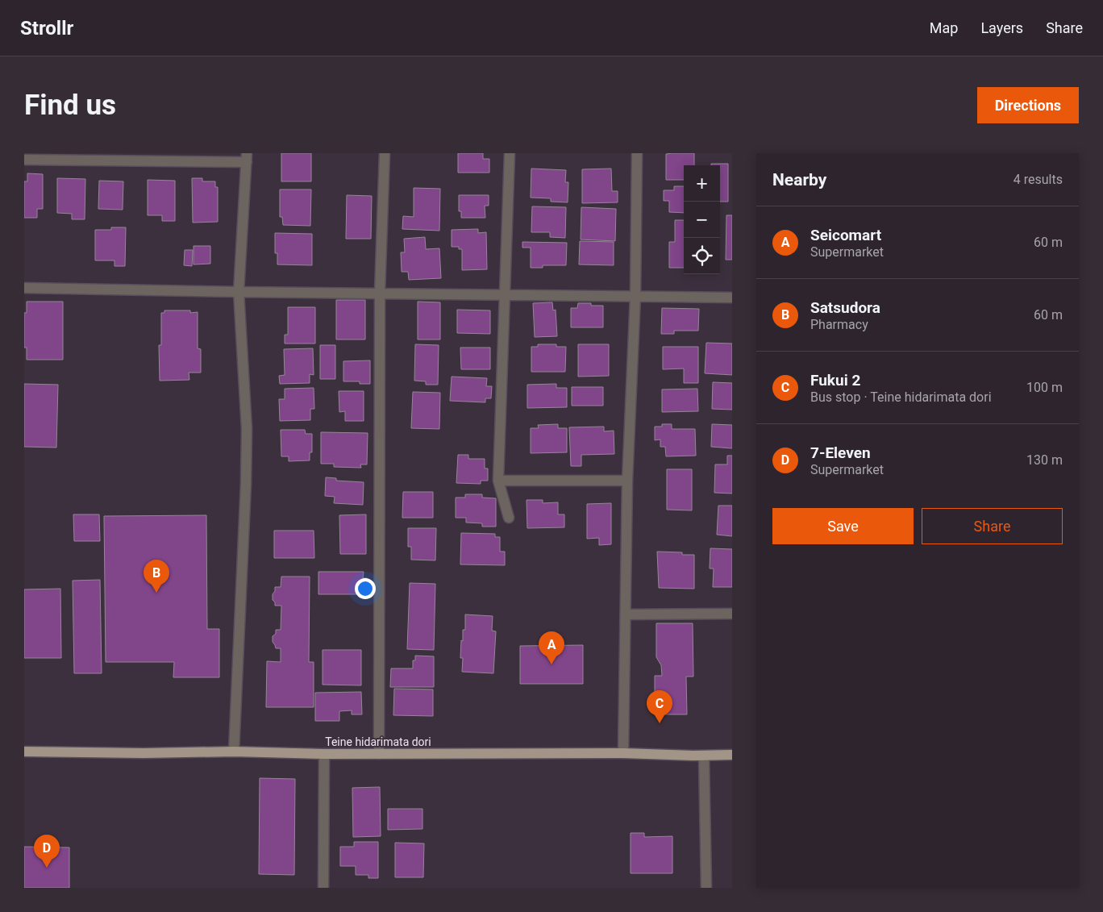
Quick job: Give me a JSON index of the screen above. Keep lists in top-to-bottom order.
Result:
{
  "streets": {
    "main road": ["Teine hidarimata dori"]
  },
  "page": {
    "header": "Strollr",
    "nav": ["Map", "Layers", "Share"],
    "buttons": [
      "Directions",
      ["Save", "Share"]
    ],
    "title": "Find us",
    "heading": ["Nearby", "4 results"],
    "map_buttons": ["+", "−"],
    "list": [
      {
        "mark": "A",
        "name": "Seicomart",
        "note": "Supermarket",
        "value": "60 m"
      },
      {
        "mark": "B",
        "name": "Satsudora",
        "note": "Pharmacy",
        "value": "60 m"
      },
      {
        "mark": "C",
        "name": "Fukui 2",
        "note": "Bus stop · Teine hidarimata dori",
        "value": "100 m"
      },
      {
        "mark": "D",
        "name": "7-Eleven",
        "note": "Supermarket",
        "value": "130 m"
      }
    ],
    "pins": [
      "B",
      "A",
      "C",
      "D"
    ]
  }
}
